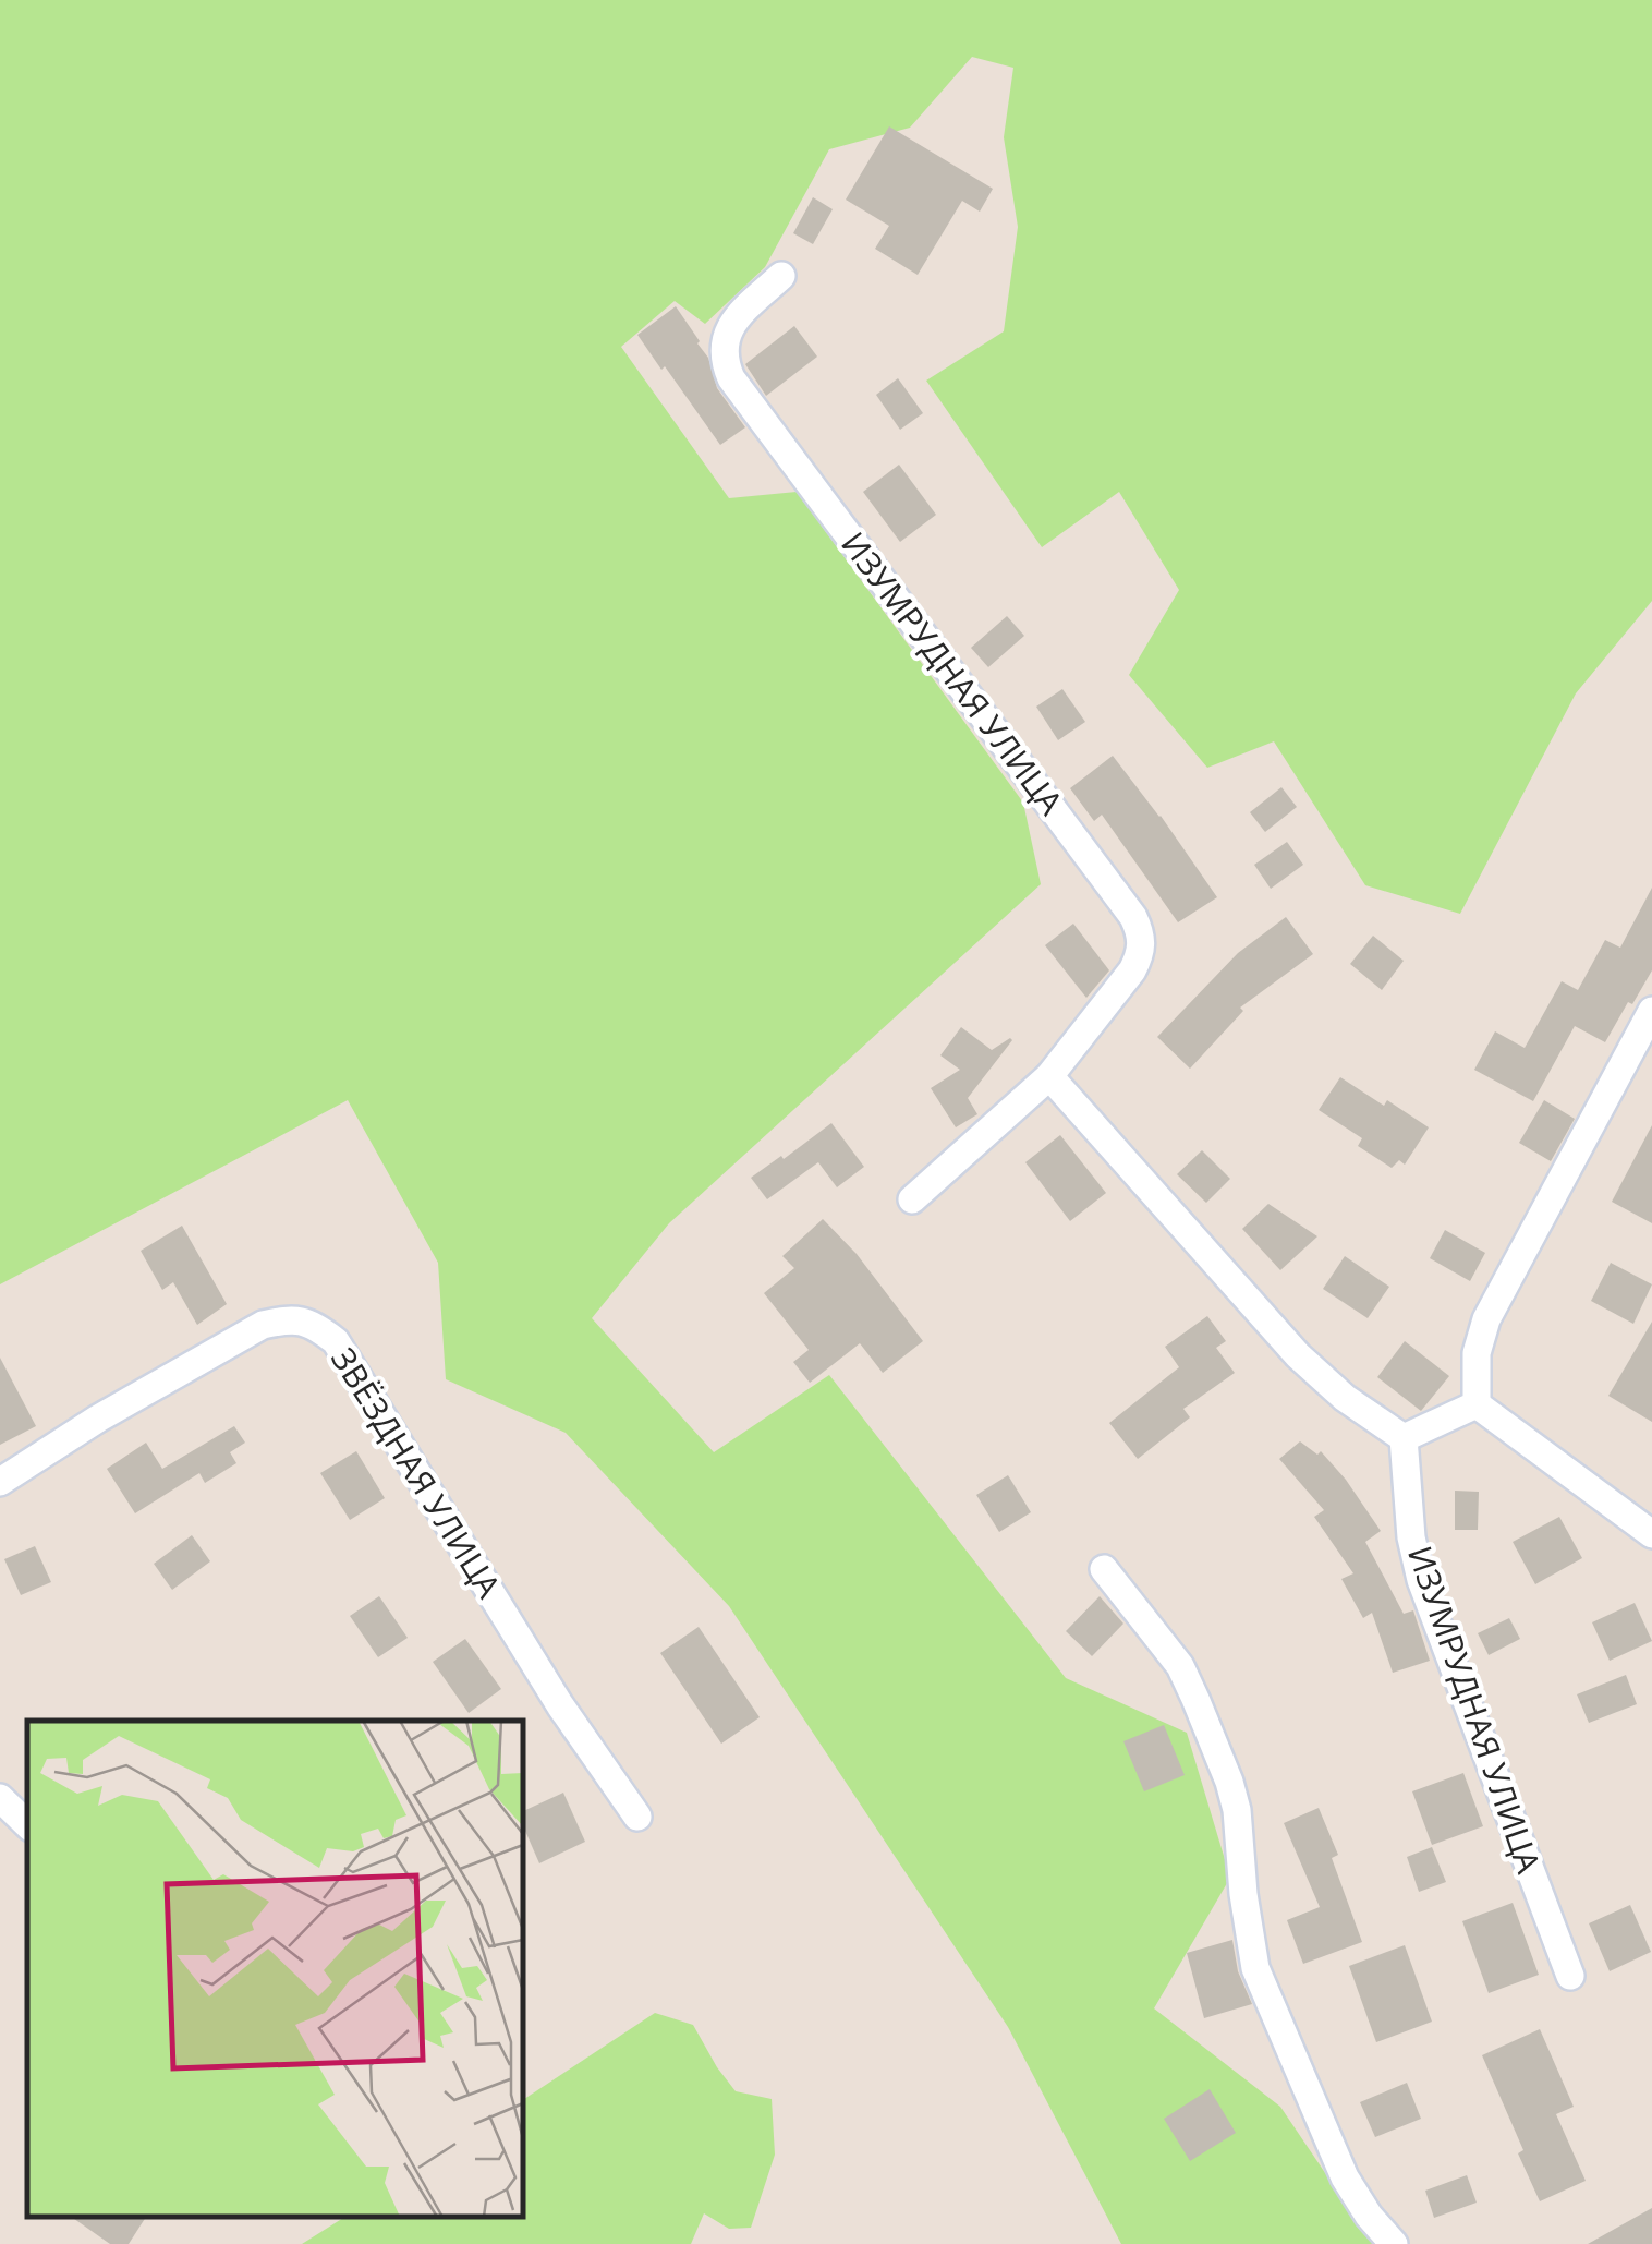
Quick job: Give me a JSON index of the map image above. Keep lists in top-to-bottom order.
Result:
{
  "streets": {
    "street": ["ИЗУМРУДНАЯ УЛИЦА", "ЗВЁЗДНАЯ УЛИЦА"]
  }
}
